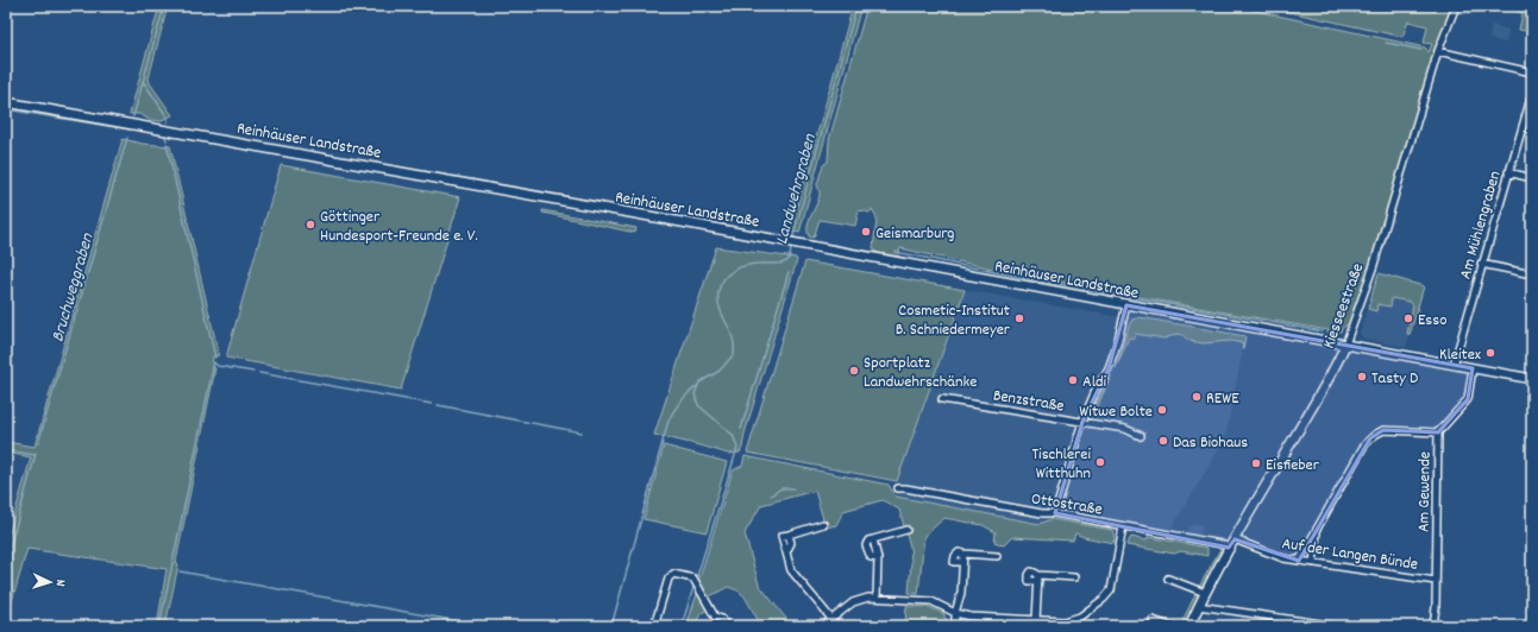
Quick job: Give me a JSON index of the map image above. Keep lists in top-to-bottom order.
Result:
{
  "streets": {
    "main road": ["Reinhäuser Landstraße", "Kiesseestraße"],
    "street": [
      "Am Mühlengraben",
      "Benzstraße",
      "Am Gewende",
      "Ottostraße",
      "Auf der Langen Bünde"
    ]
  },
  "crossings": [
    ["Reinhäuser Landstraße", "Am Mühlengraben"],
    ["Reinhäuser Landstraße", "Kiesseestraße"],
    ["Reinhäuser Landstraße", "Benzstraße"],
    ["Reinhäuser Landstraße", "Am Gewende"],
    ["Kiesseestraße", "Ottostraße"],
    ["Kiesseestraße", "Auf der Langen Bünde"],
    ["Benzstraße", "Ottostraße"],
    ["Am Gewende", "Auf der Langen Bünde"]
  ],
  "water": ["Landwehrgraben", "Bruchweggraben"],
  "places": [
    "Göttinger Hundesport-Freunde e. V.",
    "Geismarburg",
    "Cosmetic-Institut B. Schniedermeyer",
    "Esso",
    "Kleitex",
    "Sportplatz Landwehrschänke",
    "Tasty D",
    "Aldi",
    "REWE",
    "Witwe Bolte",
    "Das Biohaus",
    "Tischlerei Witthuhn",
    "Eisfieber"
  ],
  "north": "right"
}
